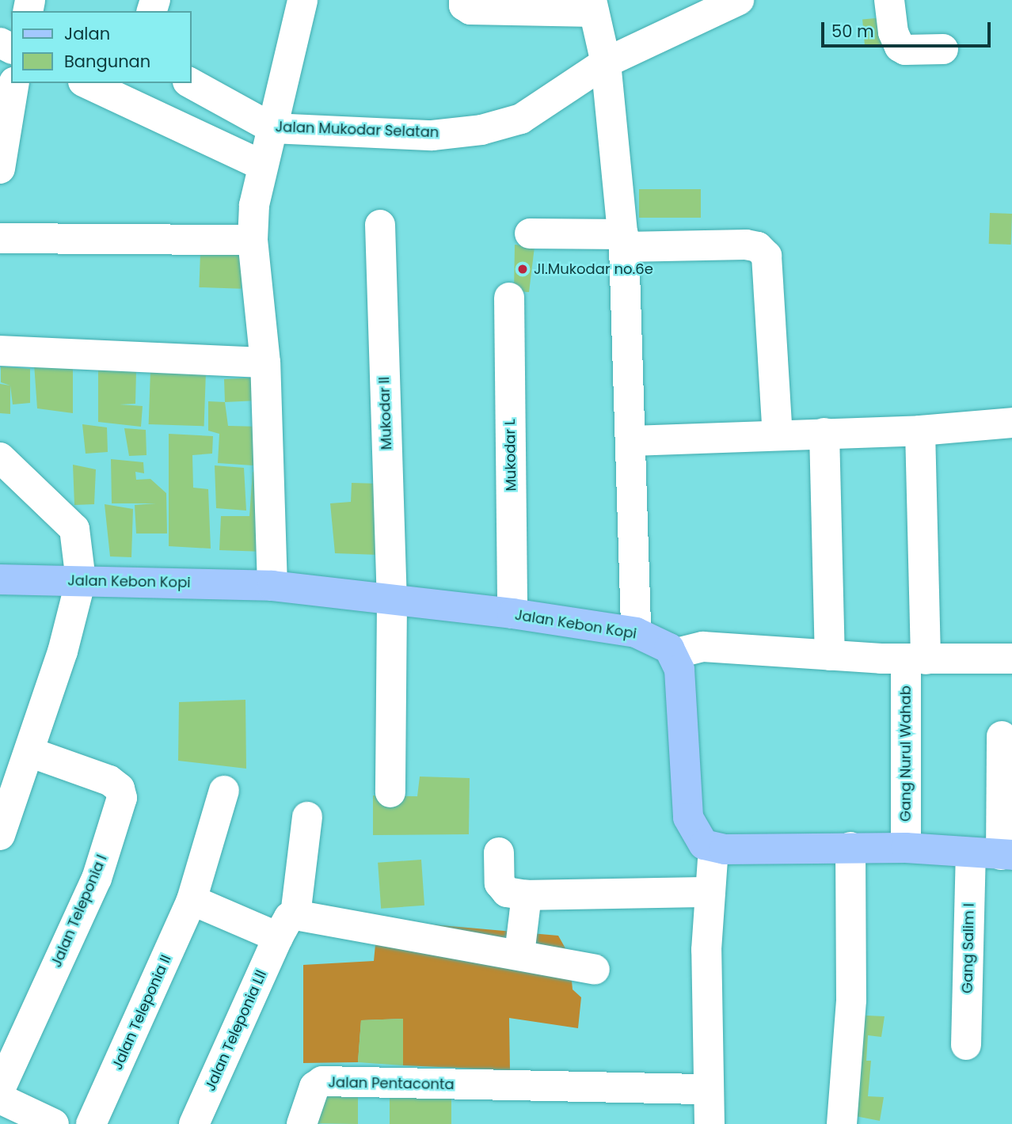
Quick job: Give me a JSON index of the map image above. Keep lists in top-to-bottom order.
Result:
{
  "streets": {
    "main road": ["Jalan Kebon Kopi"],
    "street": [
      "Jalan Mukodar Selatan",
      "Mukodar II",
      "Mukodar L",
      "Gang Nurul Wahab",
      "Jalan Teleponia I",
      "Gang Salim I",
      "Jalan Teleponia II",
      "Jalan Teleponia Lll",
      "Jalan Pentaconta"
    ]
  },
  "crossings": [
    ["Mukodar II", "Jalan Kebon Kopi"],
    ["Mukodar L", "Jalan Kebon Kopi"]
  ],
  "places": ["Jl.Mukodar no.6e"],
  "legend": ["Jalan", "Bangunan"],
  "scale_bar": "50 m"
}
